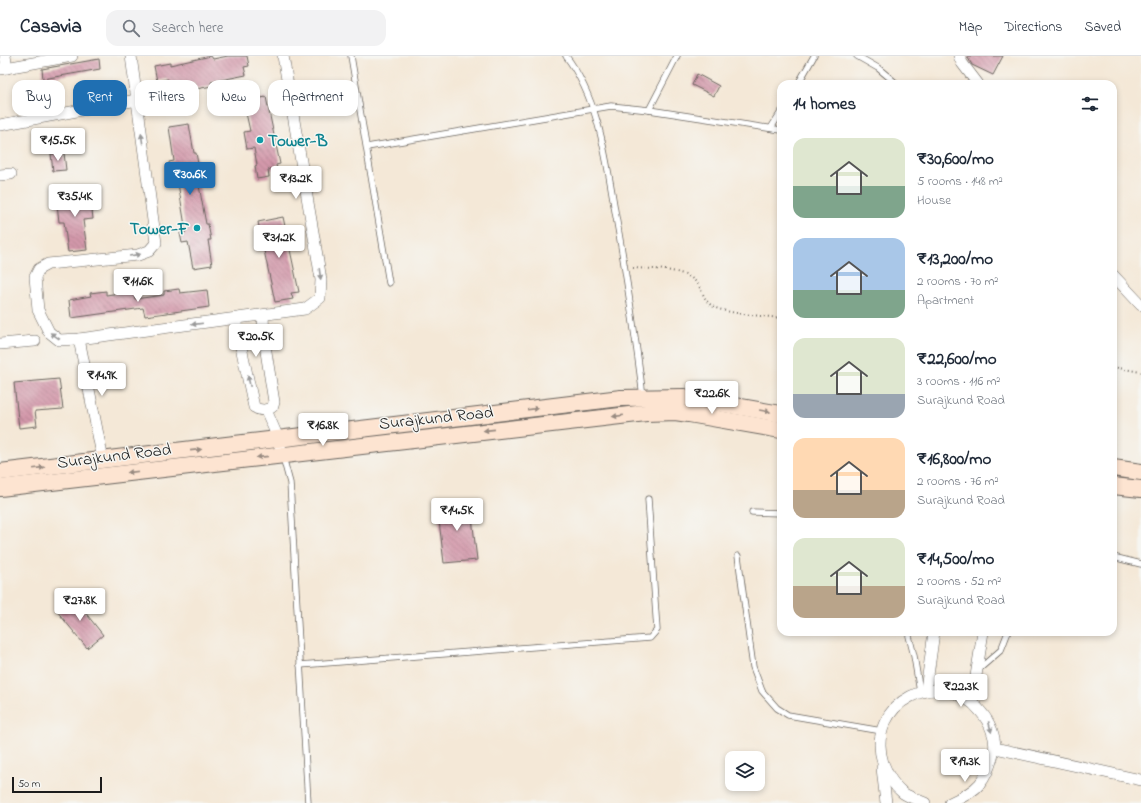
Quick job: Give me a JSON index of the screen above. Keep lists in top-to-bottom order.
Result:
{
  "streets": {
    "main road": ["Surajkund Road"]
  },
  "places": ["Tower-B", "Tower-F"],
  "scale_bar": "50 m",
  "page": {
    "header": "Casavia",
    "search": "Search here",
    "nav": ["Map", "Directions", "Saved"],
    "chip": [
      "Buy",
      "Rent",
      "Filters",
      "New",
      "Apartment"
    ],
    "heading": "14 homes",
    "price": [
      "₹15.5K",
      "₹30.6K",
      "₹13.2K",
      "₹35.4K",
      "₹31.2K",
      "₹11.6K",
      "₹20.5K",
      "₹14.9K",
      "₹22.6K",
      "₹16.8K",
      "₹14.5K",
      "₹27.8K",
      "₹22.3K",
      "₹19.3K"
    ],
    "list": [
      {
        "name": "₹30,600/mo",
        "note": "5 rooms · 148 m² · House"
      },
      {
        "name": "₹13,200/mo",
        "note": "2 rooms · 70 m² · Apartment"
      },
      {
        "name": "₹22,600/mo",
        "note": "3 rooms · 116 m² · Surajkund Road"
      },
      {
        "name": "₹16,800/mo",
        "note": "2 rooms · 76 m² · Surajkund Road"
      },
      {
        "name": "₹14,500/mo",
        "note": "2 rooms · 52 m² · Surajkund Road"
      }
    ],
    "scale": "50 m"
  }
}
